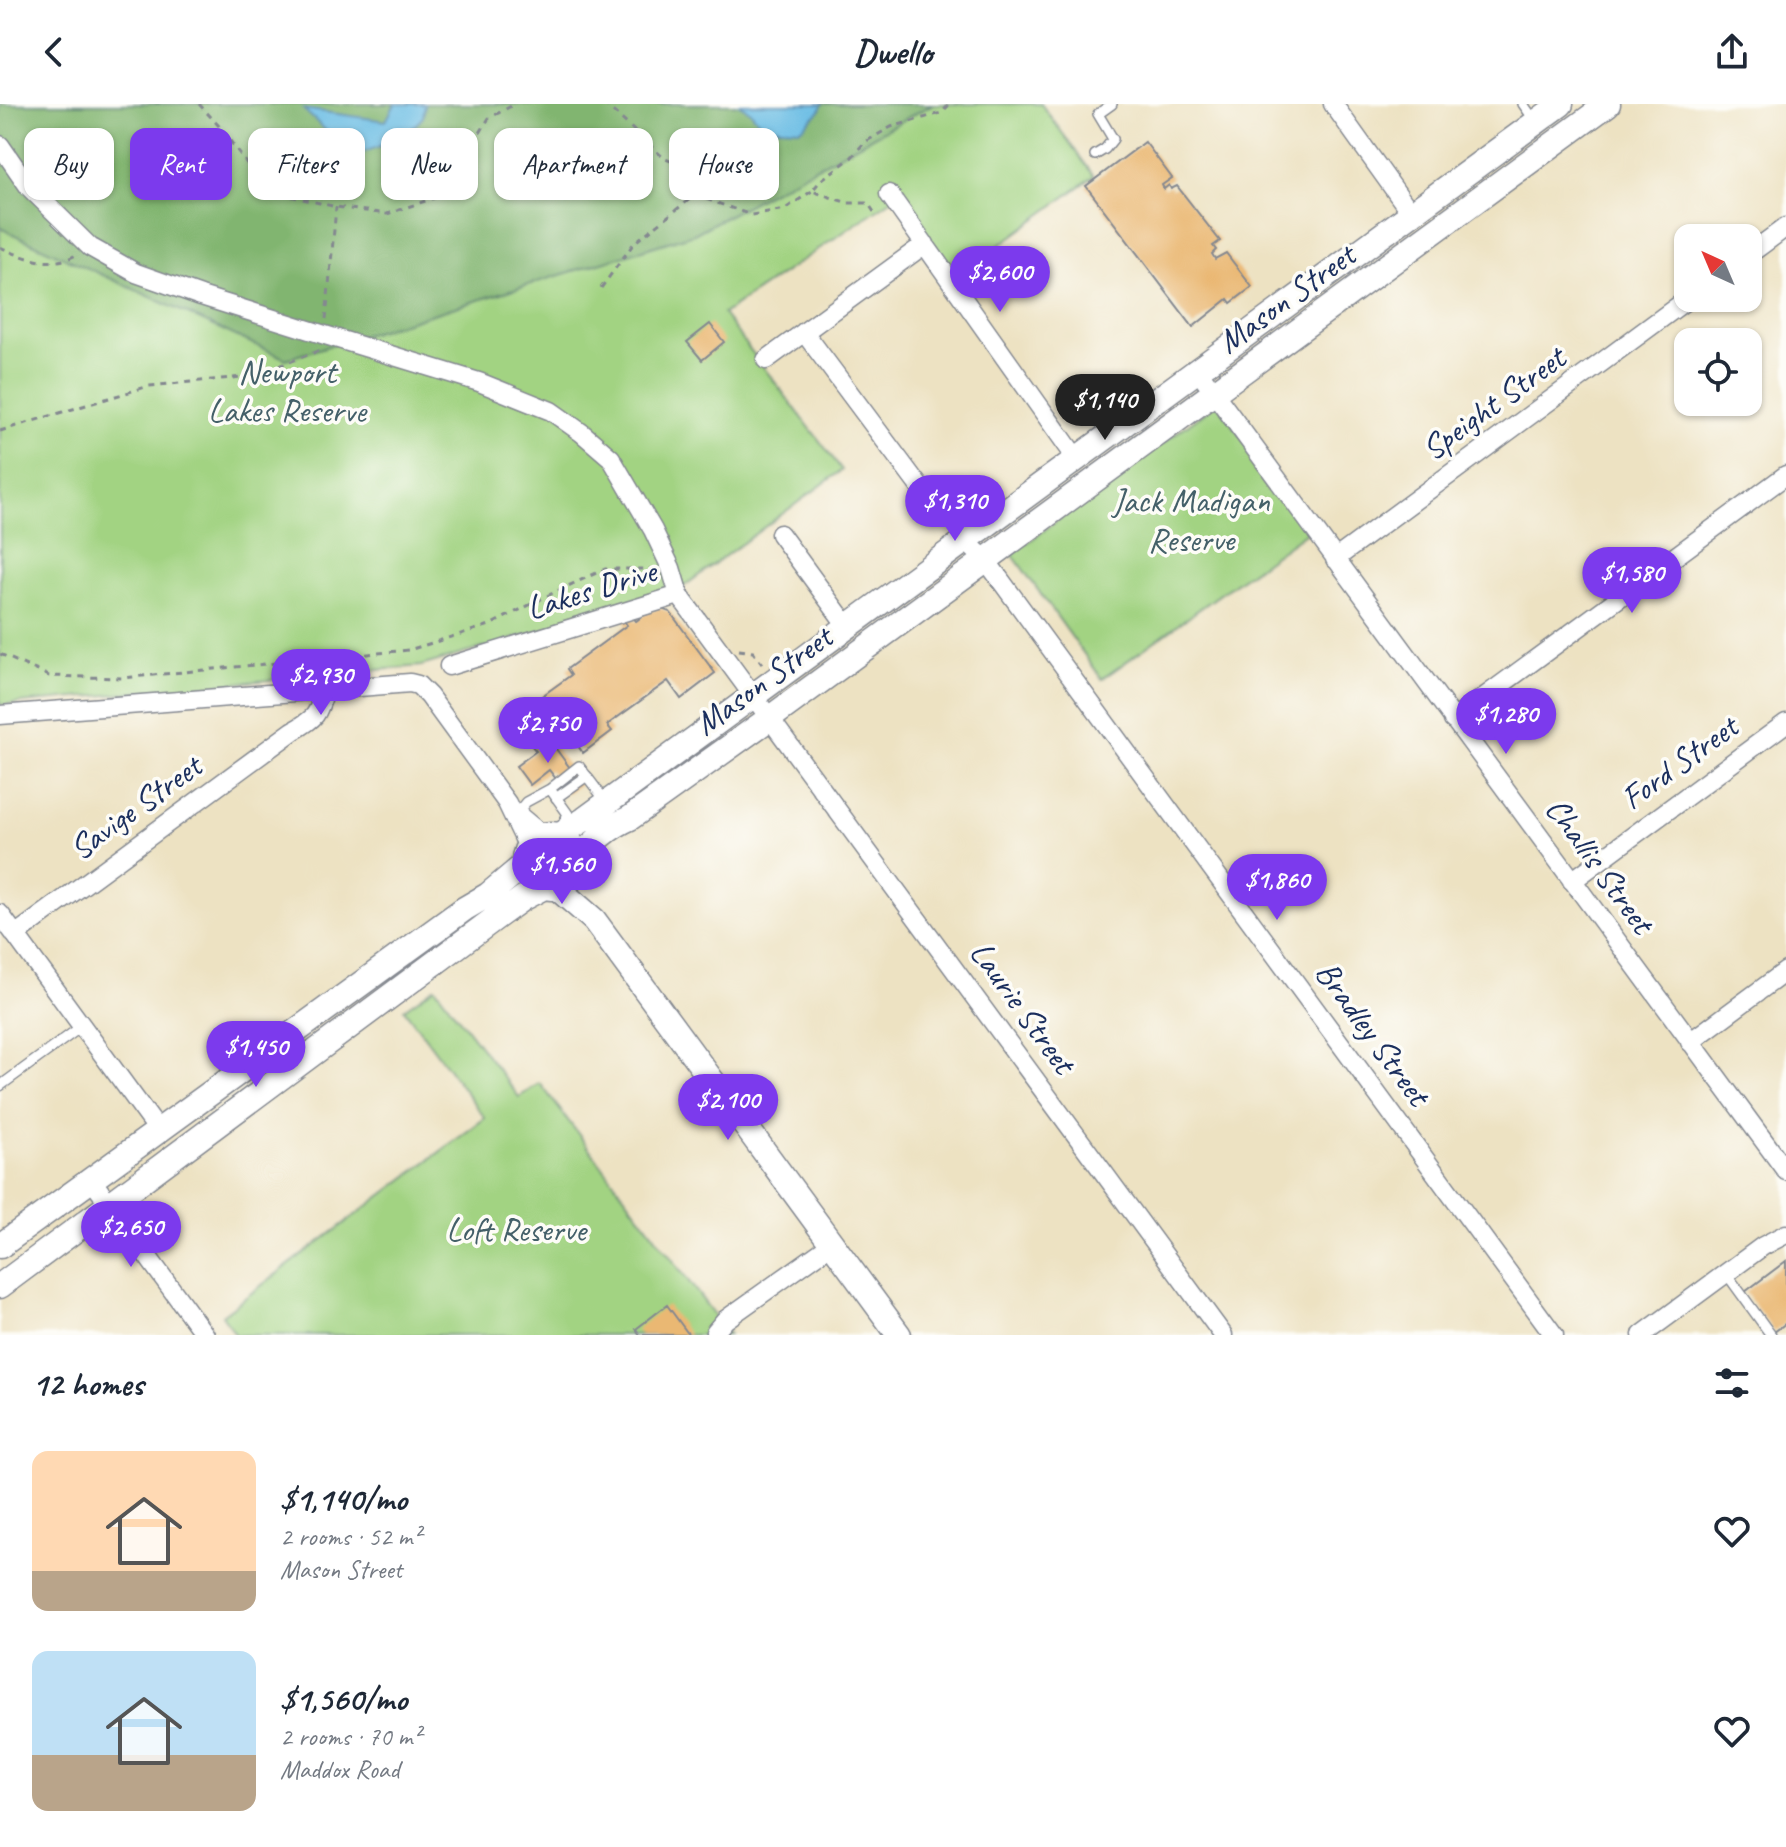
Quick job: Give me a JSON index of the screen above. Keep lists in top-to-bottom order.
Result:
{
  "streets": {
    "street": [
      "Mason Street",
      "Speight Street",
      "Lakes Drive",
      "Ford Street",
      "Savige Street",
      "Challis Street",
      "Laurie Street",
      "Bradley Street"
    ]
  },
  "crossings": [
    ["Mason Street", "Lakes Drive"],
    ["Mason Street", "Challis Street"],
    ["Mason Street", "Laurie Street"],
    ["Mason Street", "Bradley Street"],
    ["Speight Street", "Challis Street"],
    ["Lakes Drive", "Laurie Street"],
    ["Ford Street", "Challis Street"]
  ],
  "parks": ["Newport Lakes Reserve", "Jack Madigan Reserve", "Loft Reserve"],
  "north": "top left",
  "page": {
    "header": "Dwello",
    "chip": [
      "Buy",
      "Rent",
      "Filters",
      "New",
      "Apartment",
      "House"
    ],
    "price": [
      "$2,600",
      "$1,140",
      "$1,310",
      "$1,580",
      "$2,930",
      "$1,280",
      "$2,750",
      "$1,560",
      "$1,860",
      "$1,450",
      "$2,100",
      "$2,650"
    ],
    "heading": "12 homes",
    "list": [
      {
        "name": "$1,140/mo",
        "note": "2 rooms · 52 m² · Mason Street"
      },
      {
        "name": "$1,560/mo",
        "note": "2 rooms · 70 m² · Maddox Road"
      }
    ]
  }
}
